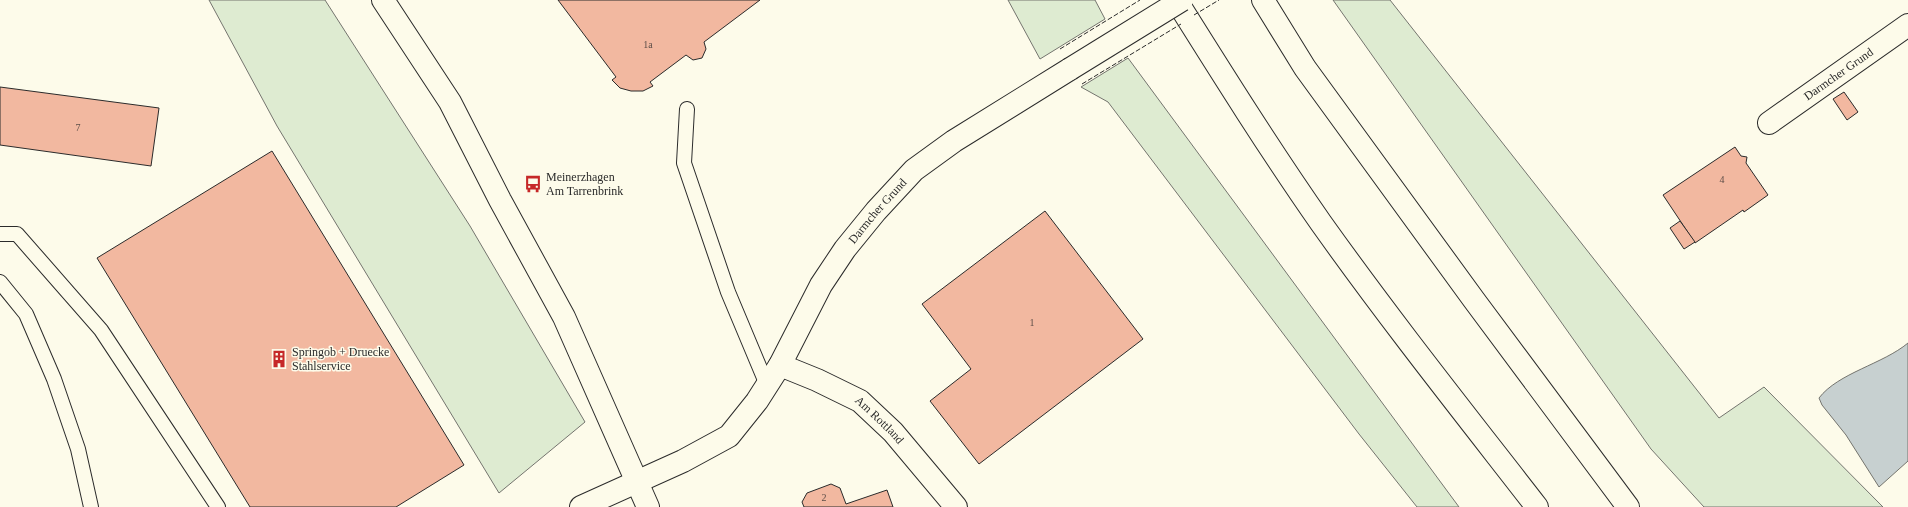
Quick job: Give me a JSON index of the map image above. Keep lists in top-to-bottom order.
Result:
{
  "streets": {
    "main road": ["Darmcher Grund", "Am Rottland"]
  },
  "crossings": [
    ["Darmcher Grund", "Am Rottland"]
  ],
  "places": {
    "bus stop": ["Meinerzhagen Am Tarrenbrink"],
    "building": ["Springob + Druecke Stahlservice"]
  },
  "house_numbers": [
    "1a",
    "7",
    "4",
    "1",
    "2"
  ]
}
